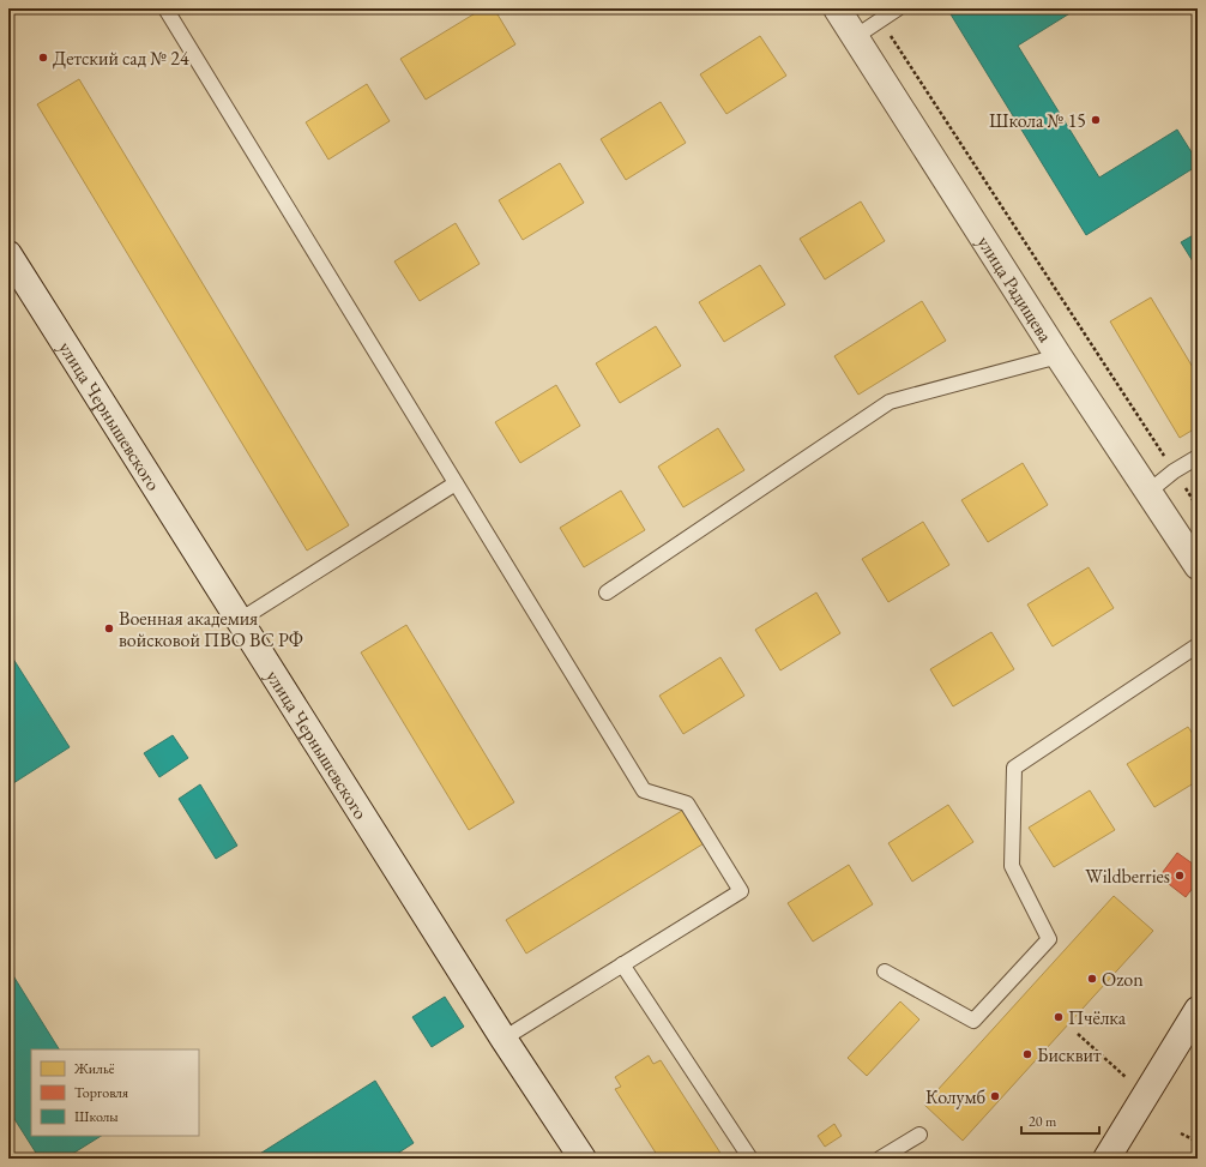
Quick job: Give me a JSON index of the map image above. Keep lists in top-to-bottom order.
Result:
{
  "streets": {
    "street": ["улица Радищева", "улица Чернышевского"]
  },
  "places": [
    "Детский сад № 24",
    "Школа № 15",
    "Военная академия войсковой ПВО ВС РФ",
    "Wildberries",
    "Ozon",
    "Пчёлка",
    "Бисквит",
    "Колумб"
  ],
  "legend": ["Жильё", "Торговля", "Школы"],
  "scale_bar": "20 m"
}
